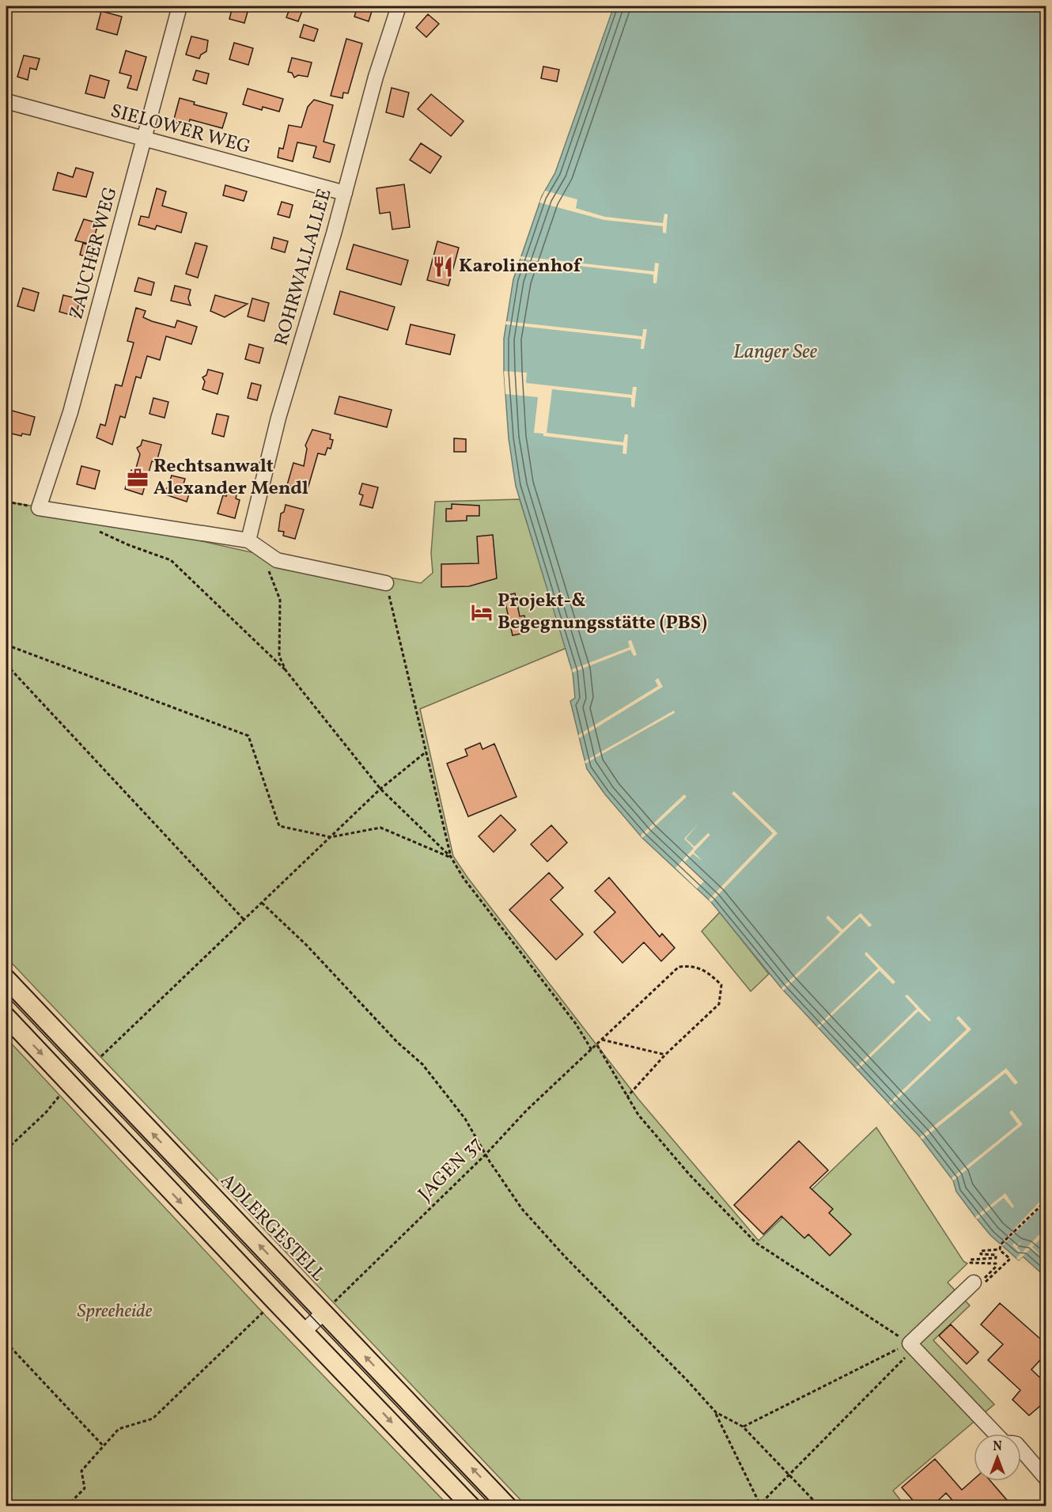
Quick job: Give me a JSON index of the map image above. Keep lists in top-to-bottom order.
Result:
{
  "streets": {
    "main road": ["ADLERGESTELL"],
    "street": ["SIELOWER WEG", "ZAUCHER WEG", "ROHRWALLALLEE"],
    "path": ["JAGEN 37"]
  },
  "crossings": [
    ["SIELOWER WEG", "ZAUCHER WEG"],
    ["SIELOWER WEG", "ROHRWALLALLEE"],
    ["JAGEN 37", "ADLERGESTELL"]
  ],
  "water": ["Langer See"],
  "parks": ["Spreeheide"],
  "places": {
    "restaurant": ["Karolinenhof"],
    "office": ["Rechtsanwalt Alexander Mendl"],
    "hotel": ["Projekt-& Begegnungsstätte (PBS)"]
  },
  "north": "top"
}
